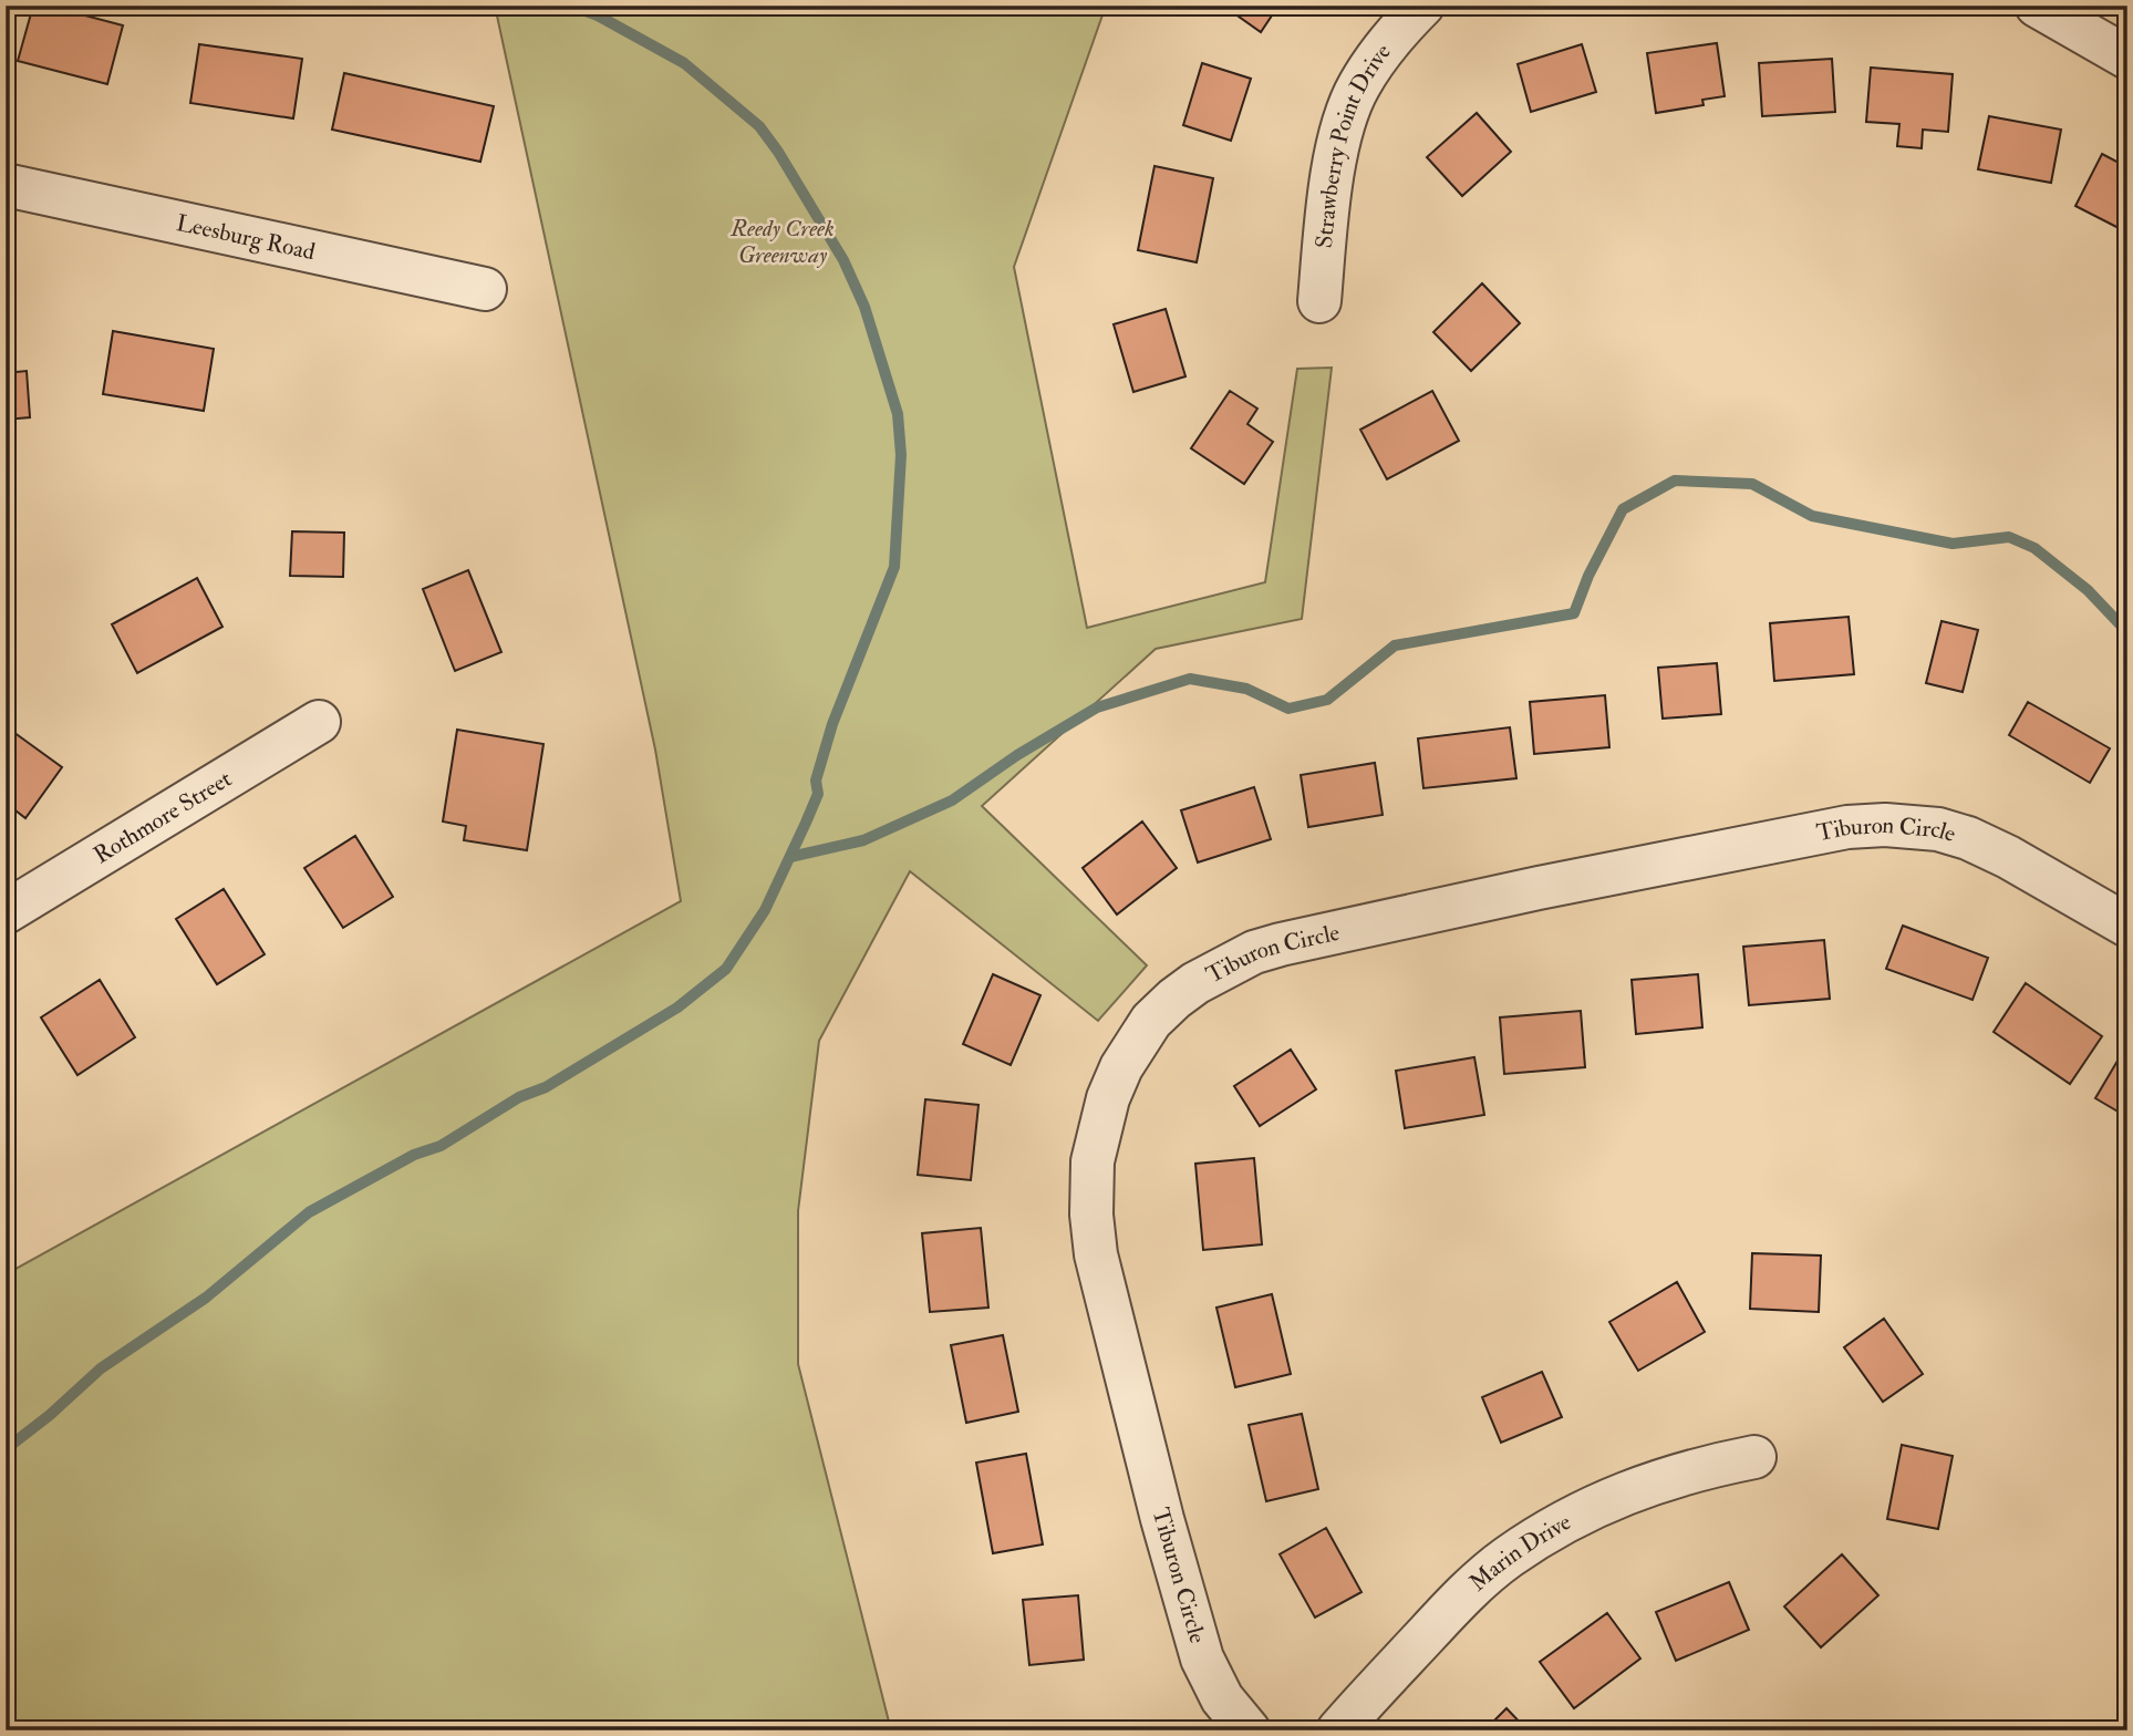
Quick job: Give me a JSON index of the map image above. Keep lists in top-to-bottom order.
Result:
{
  "streets": {
    "street": [
      "Strawberry Point Drive",
      "Leesburg Road",
      "Rothmore Street",
      "Tiburon Circle",
      "Marin Drive"
    ]
  },
  "parks": ["Reedy Creek Greenway"]
}
